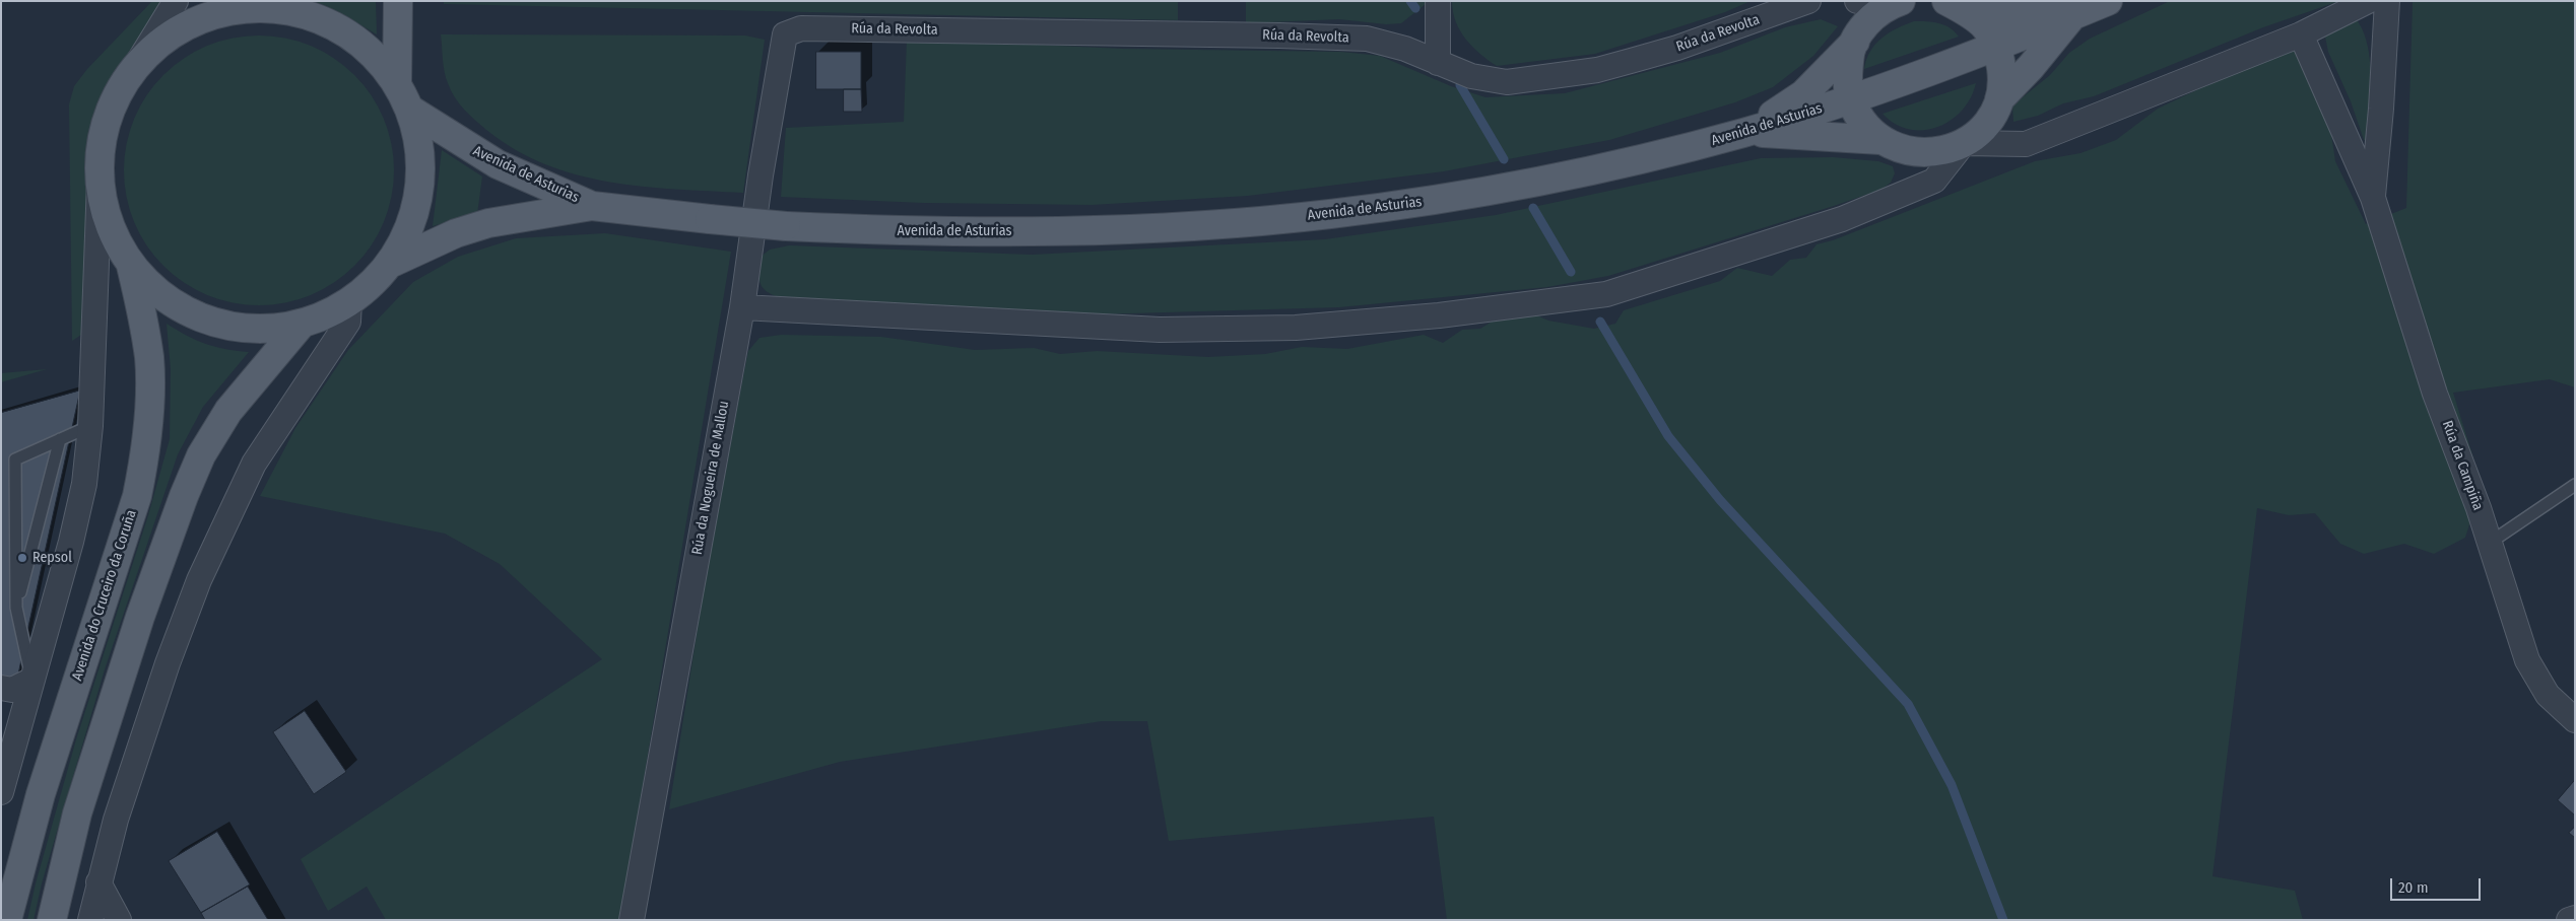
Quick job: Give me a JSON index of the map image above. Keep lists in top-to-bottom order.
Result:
{
  "streets": {
    "main road": ["Avenida de Asturias", "Avenida do Cruceiro da Coruña"],
    "street": ["Rúa da Revolta", "Rúa da Campiña", "Rúa da Nogueira de Mallou"]
  },
  "crossings": [
    ["Rúa da Revolta", "Rúa da Nogueira de Mallou"]
  ],
  "places": ["Repsol"],
  "scale_bar": "20 m"
}
